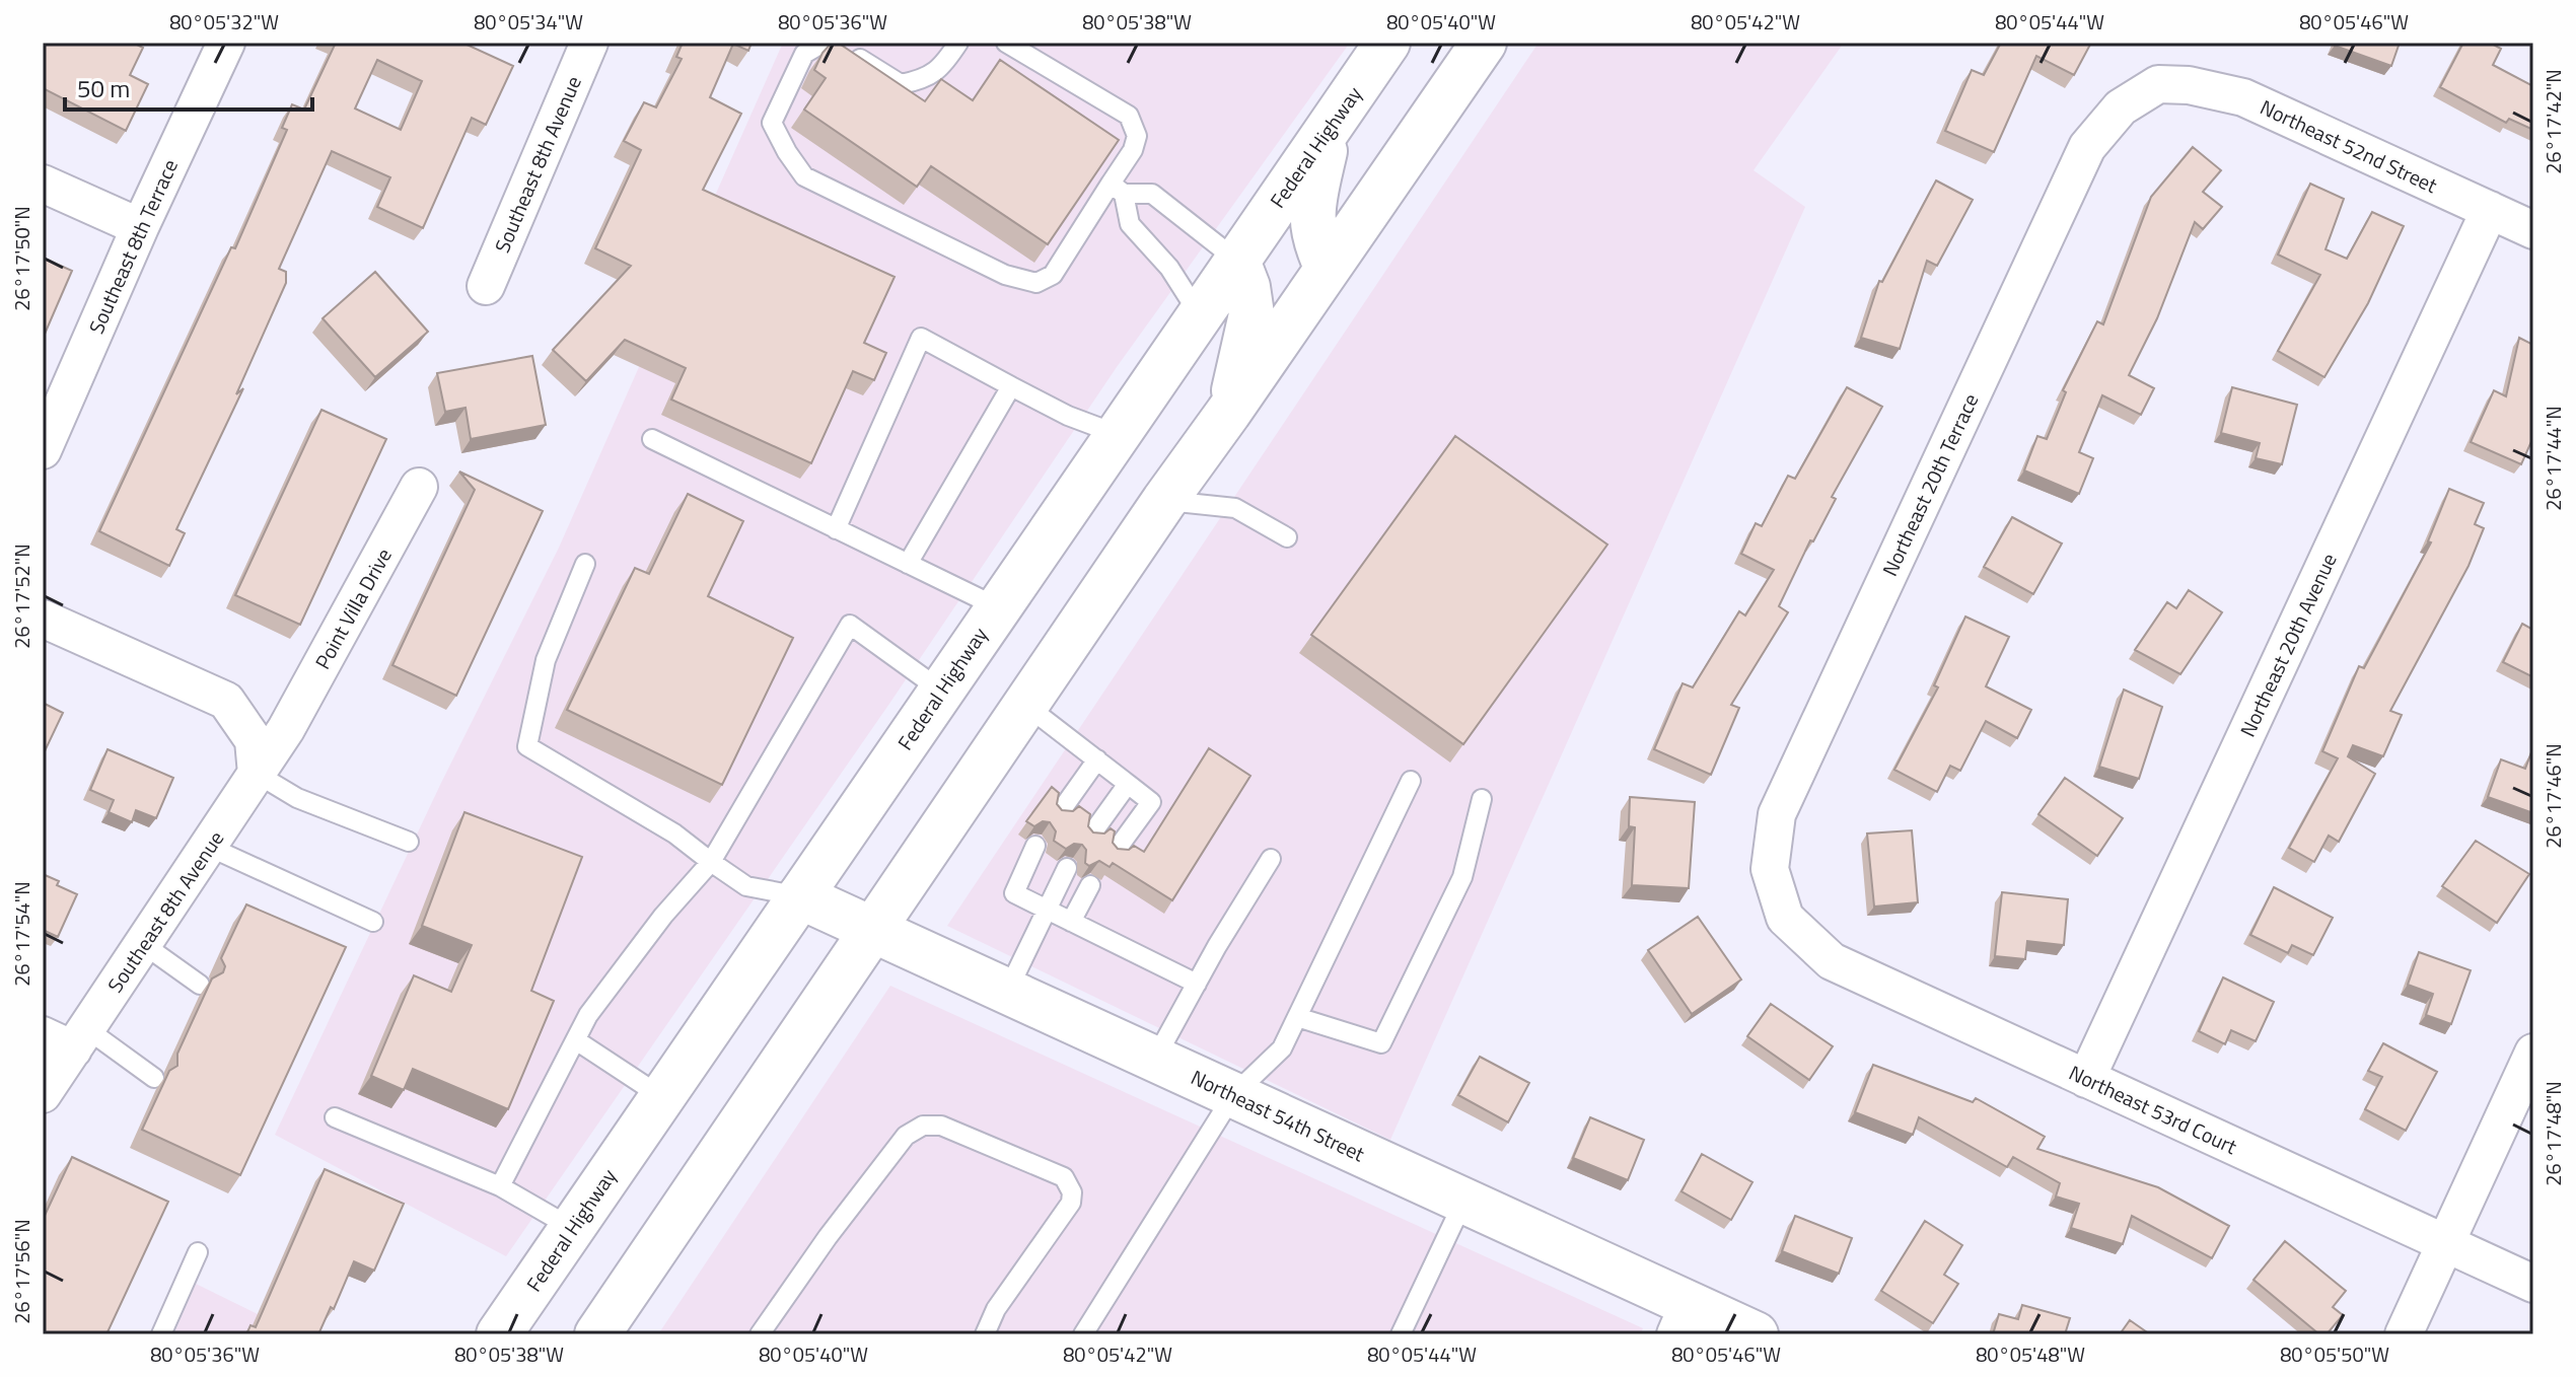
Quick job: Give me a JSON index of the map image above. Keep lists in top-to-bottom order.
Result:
{
  "streets": {
    "main road": ["Federal Highway", "Northeast 54th Street"],
    "street": [
      "Northeast 52nd Street",
      "Southeast 8th Avenue",
      "Southeast 8th Terrace",
      "Northeast 20th Terrace",
      "Point Villa Drive",
      "Northeast 20th Avenue",
      "Northeast 53rd Court"
    ]
  },
  "crossings": [
    ["Northeast 52nd Street", "Northeast 20th Terrace"],
    ["Northeast 52nd Street", "Northeast 20th Avenue"],
    ["Federal Highway", "Northeast 54th Street"],
    ["Southeast 8th Avenue", "Point Villa Drive"],
    ["Northeast 20th Terrace", "Northeast 53rd Court"],
    ["Northeast 20th Avenue", "Northeast 53rd Court"]
  ],
  "scale_bar": "50 m",
  "coordinates": [
    "80°05'32\"W",
    "80°05'34\"W",
    "80°05'36\"W",
    "80°05'38\"W",
    "80°05'40\"W",
    "80°05'42\"W",
    "80°05'44\"W",
    "80°05'46\"W",
    "26°17'42\"N",
    "26°17'50\"N",
    "26°17'44\"N",
    "26°17'52\"N",
    "26°17'46\"N",
    "26°17'54\"N",
    "26°17'48\"N",
    "26°17'56\"N",
    "80°05'48\"W",
    "80°05'50\"W"
  ]
}
